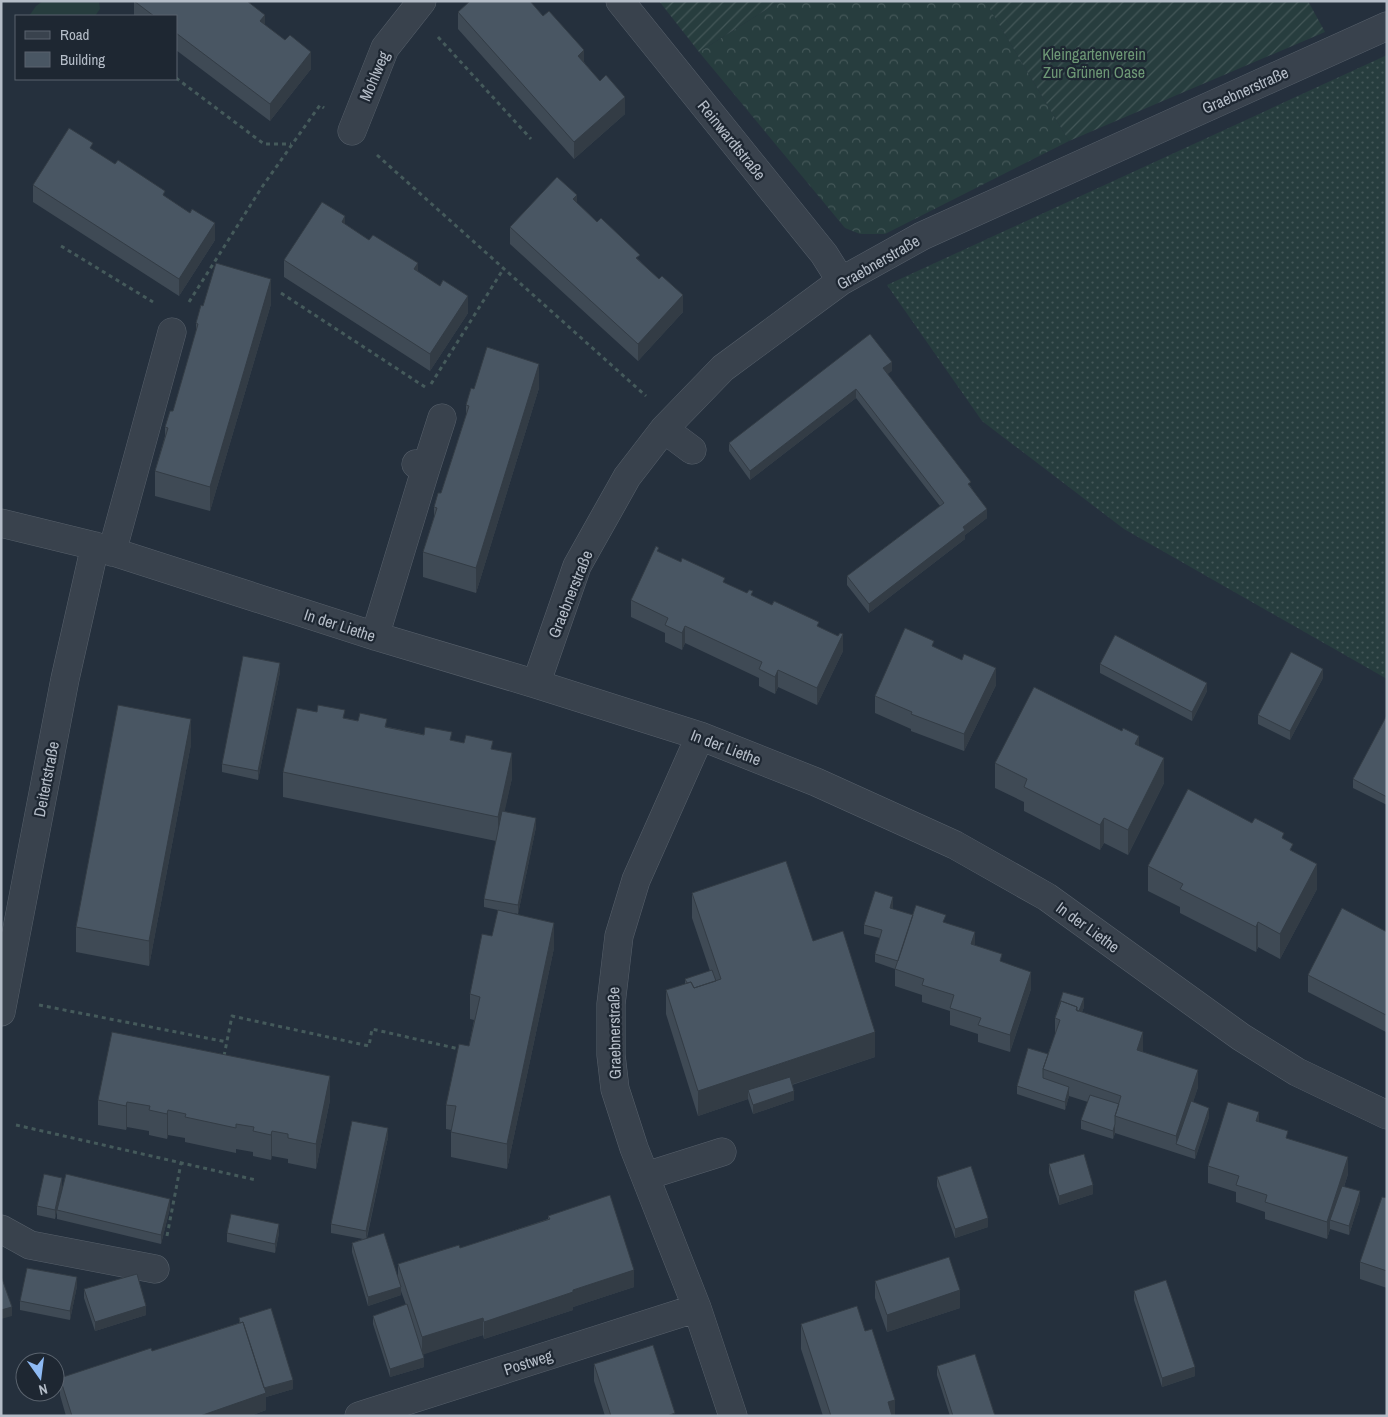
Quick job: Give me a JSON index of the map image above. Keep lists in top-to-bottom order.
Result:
{
  "streets": {
    "street": [
      "Mohlweg",
      "Graebnerstraße",
      "Reinwardtstraße",
      "In der Liethe",
      "Deitertstraße",
      "Postweg"
    ]
  },
  "crossings": [
    ["Graebnerstraße", "Reinwardtstraße"],
    ["Graebnerstraße", "In der Liethe"],
    ["Graebnerstraße", "Postweg"],
    ["In der Liethe", "Deitertstraße"]
  ],
  "parks": ["Kleingartenverein Zur Grünen Oase"],
  "legend": ["Road", "Building"],
  "north": "bottom"
}
